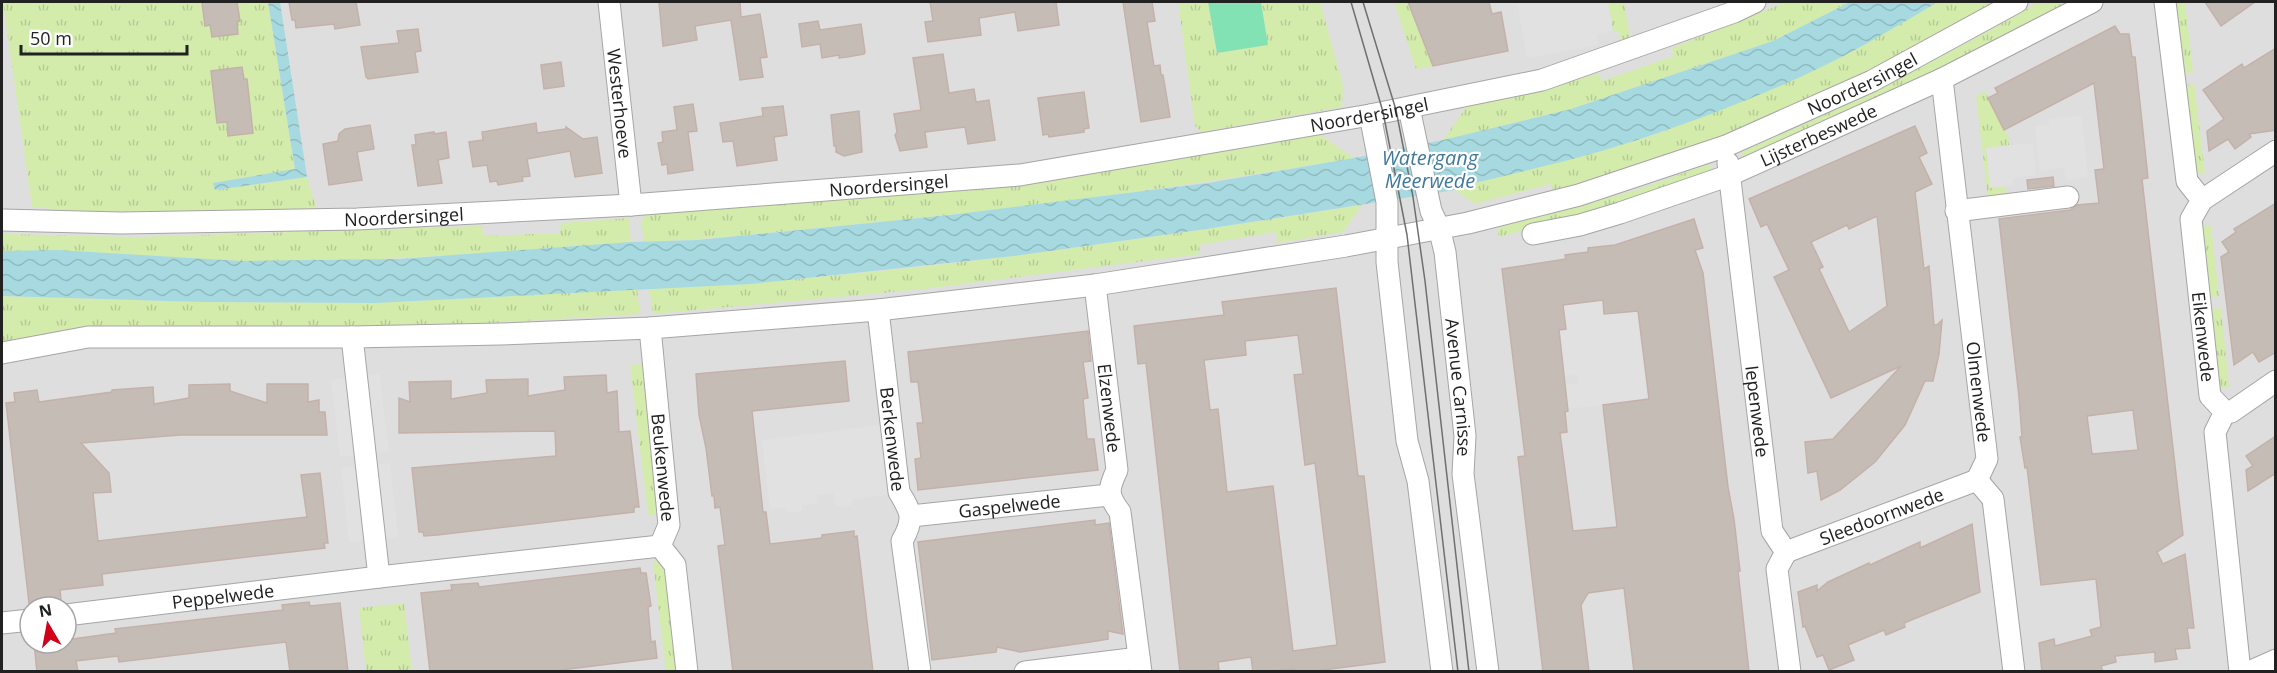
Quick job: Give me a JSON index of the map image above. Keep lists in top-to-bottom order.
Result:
{
  "streets": {
    "street": [
      "Noordersingel",
      "Westerhoeve",
      "Lijsterbeswede",
      "Eikenwede",
      "Avenue Carnisse",
      "Olmenwede",
      "Elzenwede",
      "Iepenwede",
      "Berkenwede",
      "Beukenwede",
      "Gaspelwede",
      "Sleedoornwede",
      "Peppelwede"
    ]
  },
  "crossings": [
    ["Noordersingel", "Westerhoeve"],
    ["Noordersingel", "Avenue Carnisse"],
    ["Noordersingel", "Elzenwede"],
    ["Noordersingel", "Iepenwede"],
    ["Noordersingel", "Berkenwede"],
    ["Noordersingel", "Beukenwede"],
    ["Lijsterbeswede", "Olmenwede"],
    ["Lijsterbeswede", "Iepenwede"],
    ["Olmenwede", "Sleedoornwede"],
    ["Elzenwede", "Gaspelwede"],
    ["Iepenwede", "Sleedoornwede"],
    ["Berkenwede", "Gaspelwede"],
    ["Beukenwede", "Peppelwede"]
  ],
  "water": ["Watergang Meerwede"],
  "scale_bar": "50 m",
  "north": "top"
}
